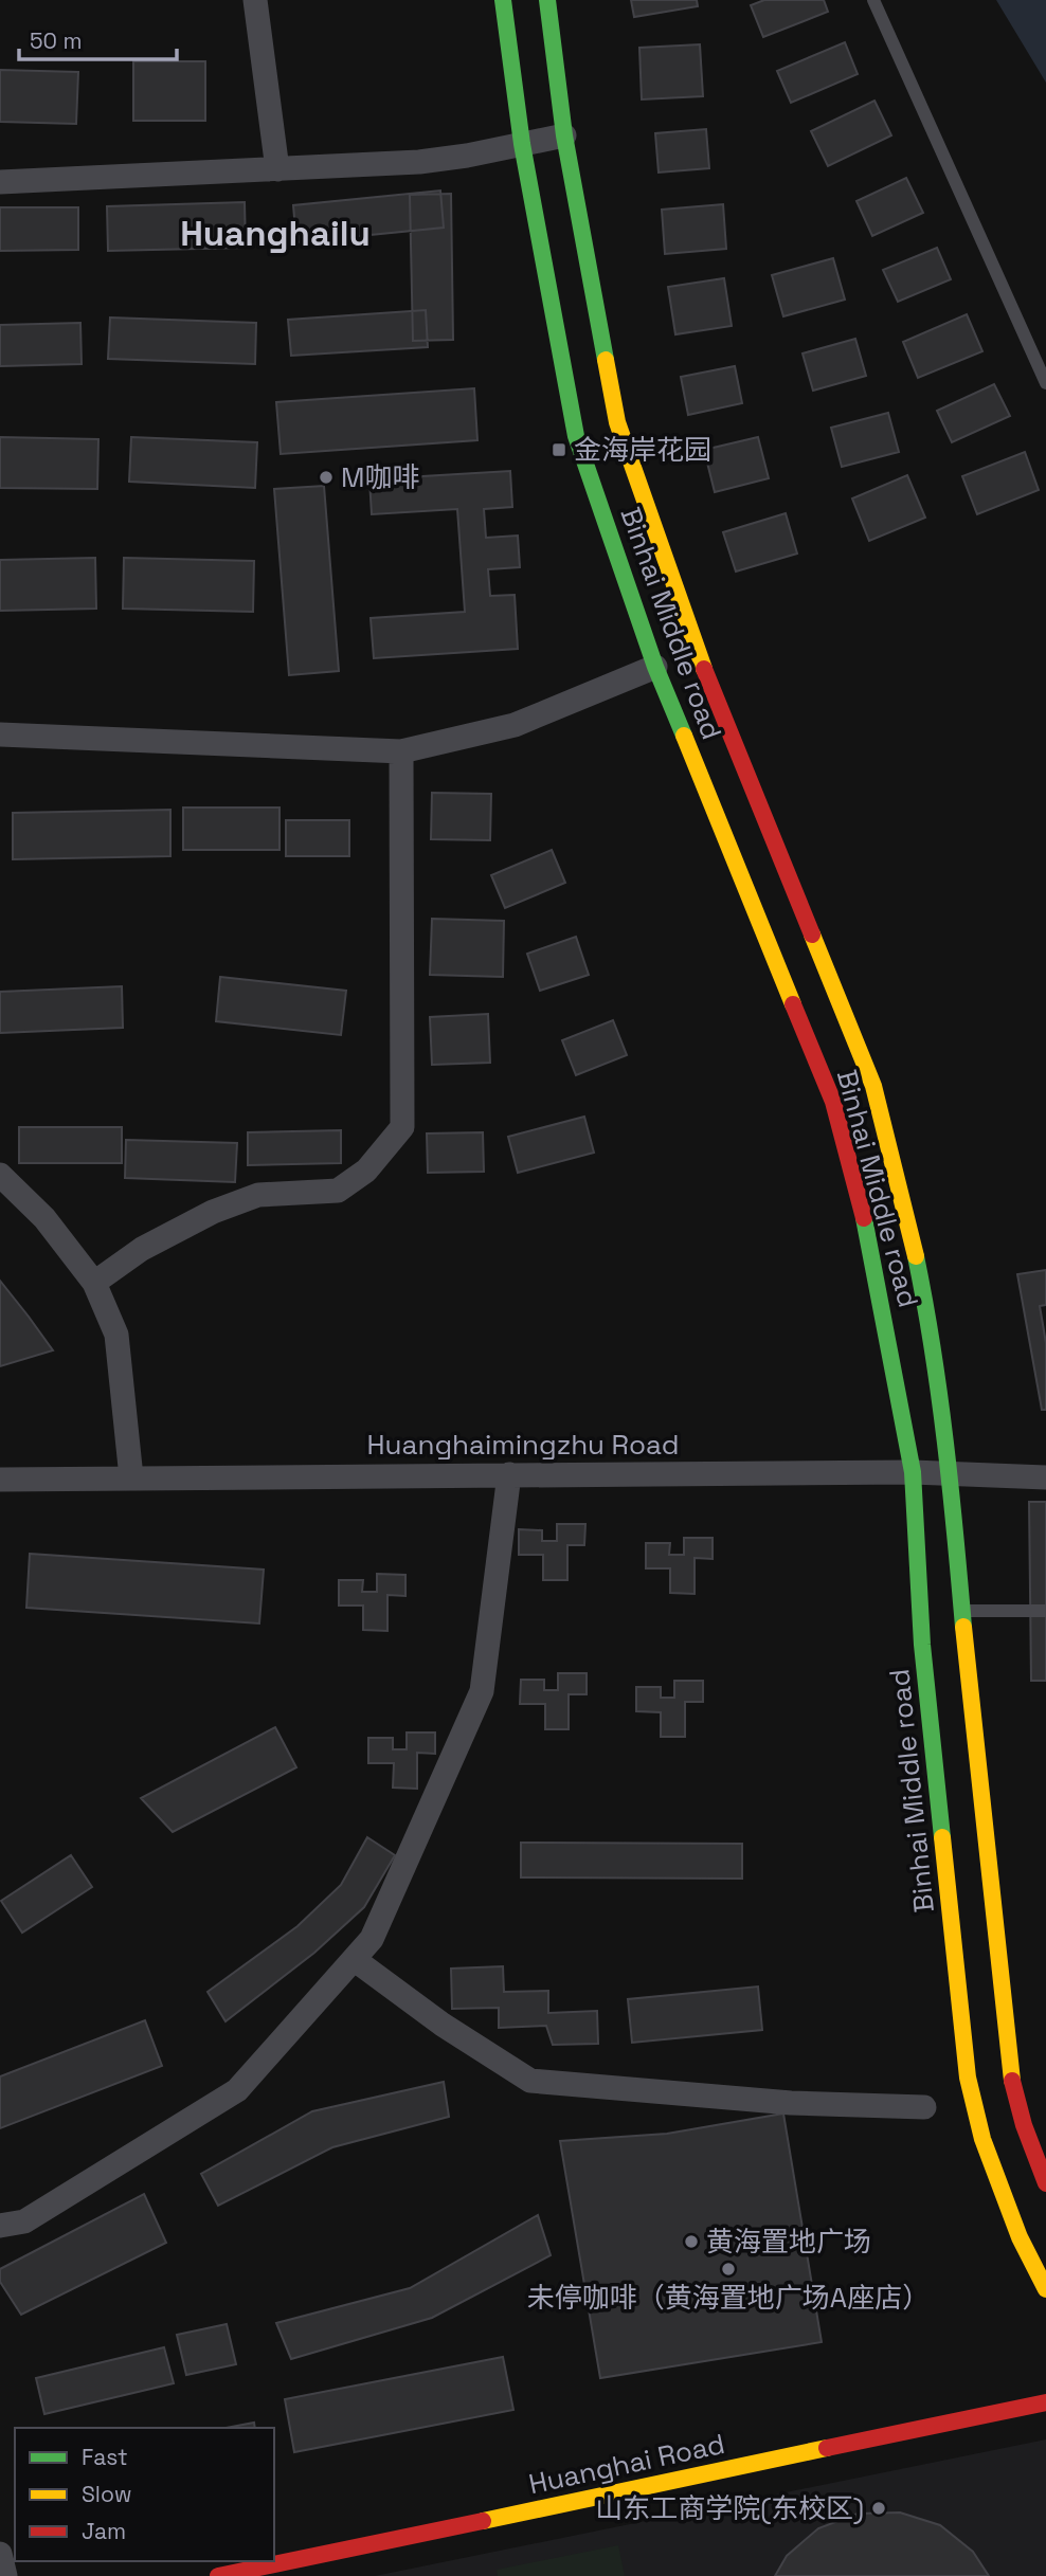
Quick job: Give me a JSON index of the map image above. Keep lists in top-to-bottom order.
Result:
{
  "streets": {
    "main road": ["Binhai Middle road", "Huanghai Road"],
    "street": ["Huanghaimingzhu Road"]
  },
  "crossings": [
    ["Binhai Middle road", "Huanghaimingzhu Road"]
  ],
  "districts": ["Huanghailu"],
  "places": {
    "transit": ["金海岸花园"],
    "other": [
      "M咖啡",
      "黄海置地广场",
      "未停咖啡（黄海置地广场A座店）",
      "山东工商学院(东校区)"
    ]
  },
  "legend": ["Fast", "Slow", "Jam"],
  "scale_bar": "50 m"
}
